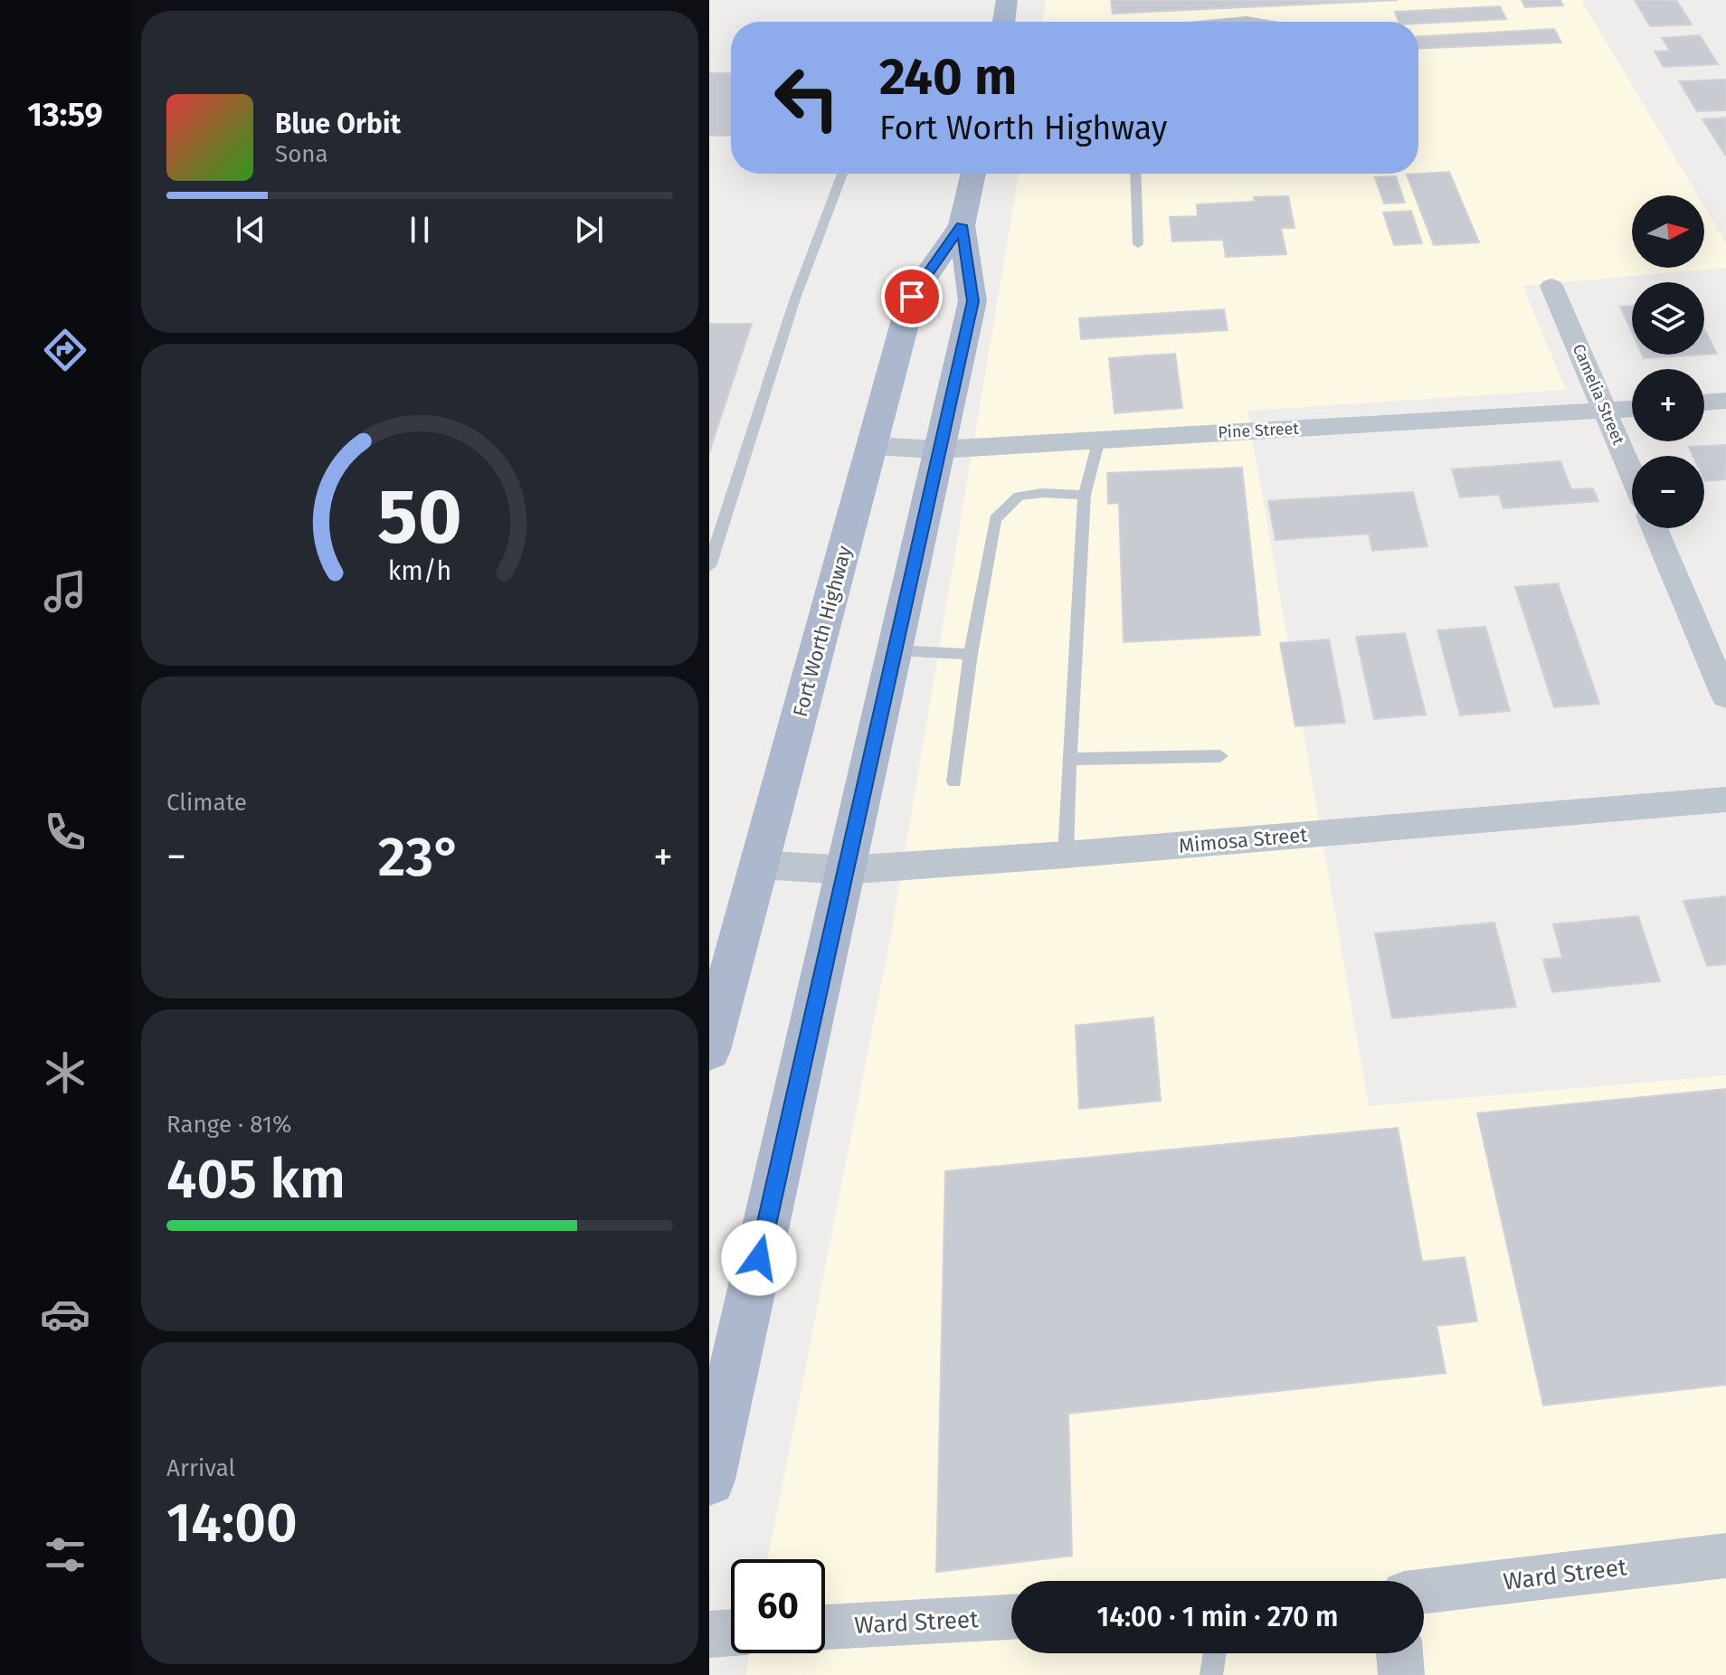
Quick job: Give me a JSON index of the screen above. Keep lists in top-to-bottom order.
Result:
{
  "streets": {
    "main road": ["Fort Worth Highway"],
    "street": [
      "Camelia Street",
      "Pine Street",
      "Mimosa Street",
      "Ward Street"
    ]
  },
  "crossings": [
    ["Camelia Street", "Pine Street"],
    ["Pine Street", "Fort Worth Highway"],
    ["Fort Worth Highway", "Mimosa Street"]
  ],
  "north": "right",
  "page": {
    "tabs": "13:59",
    "turn": ["240 m", "Fort Worth Highway"],
    "song": ["Blue Orbit", "Sona"],
    "map_buttons": ["+", "−"],
    "tile": [
      "Climate",
      ["Range · 81%", "405 km"],
      ["Arrival", "14:00"]
    ],
    "heat": ["−", "23°", "+"],
    "limit": "60",
    "trip": "14:00 · 1 min · 270 m",
    "gauge": ["50", "km/h"]
  }
}
